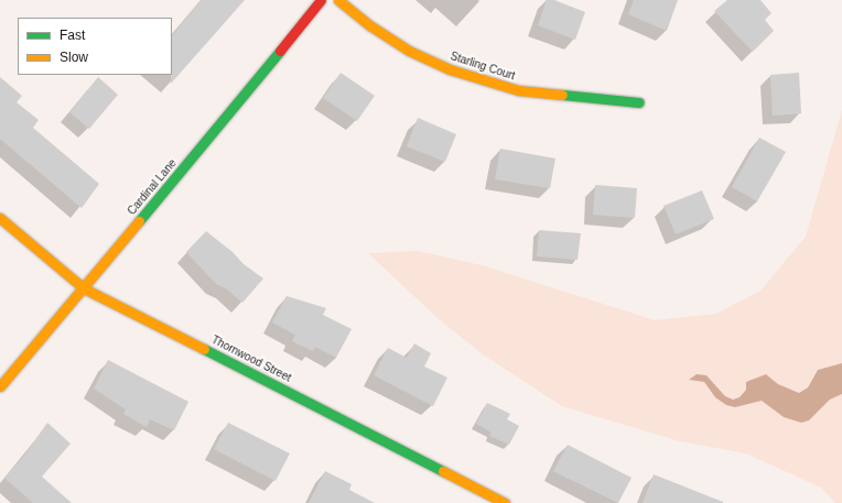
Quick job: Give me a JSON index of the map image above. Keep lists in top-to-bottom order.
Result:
{
  "streets": {
    "street": ["Starling Court", "Cardinal Lane", "Thornwood Street"]
  },
  "crossings": [
    ["Cardinal Lane", "Thornwood Street"]
  ],
  "legend": ["Fast", "Slow"]
}
